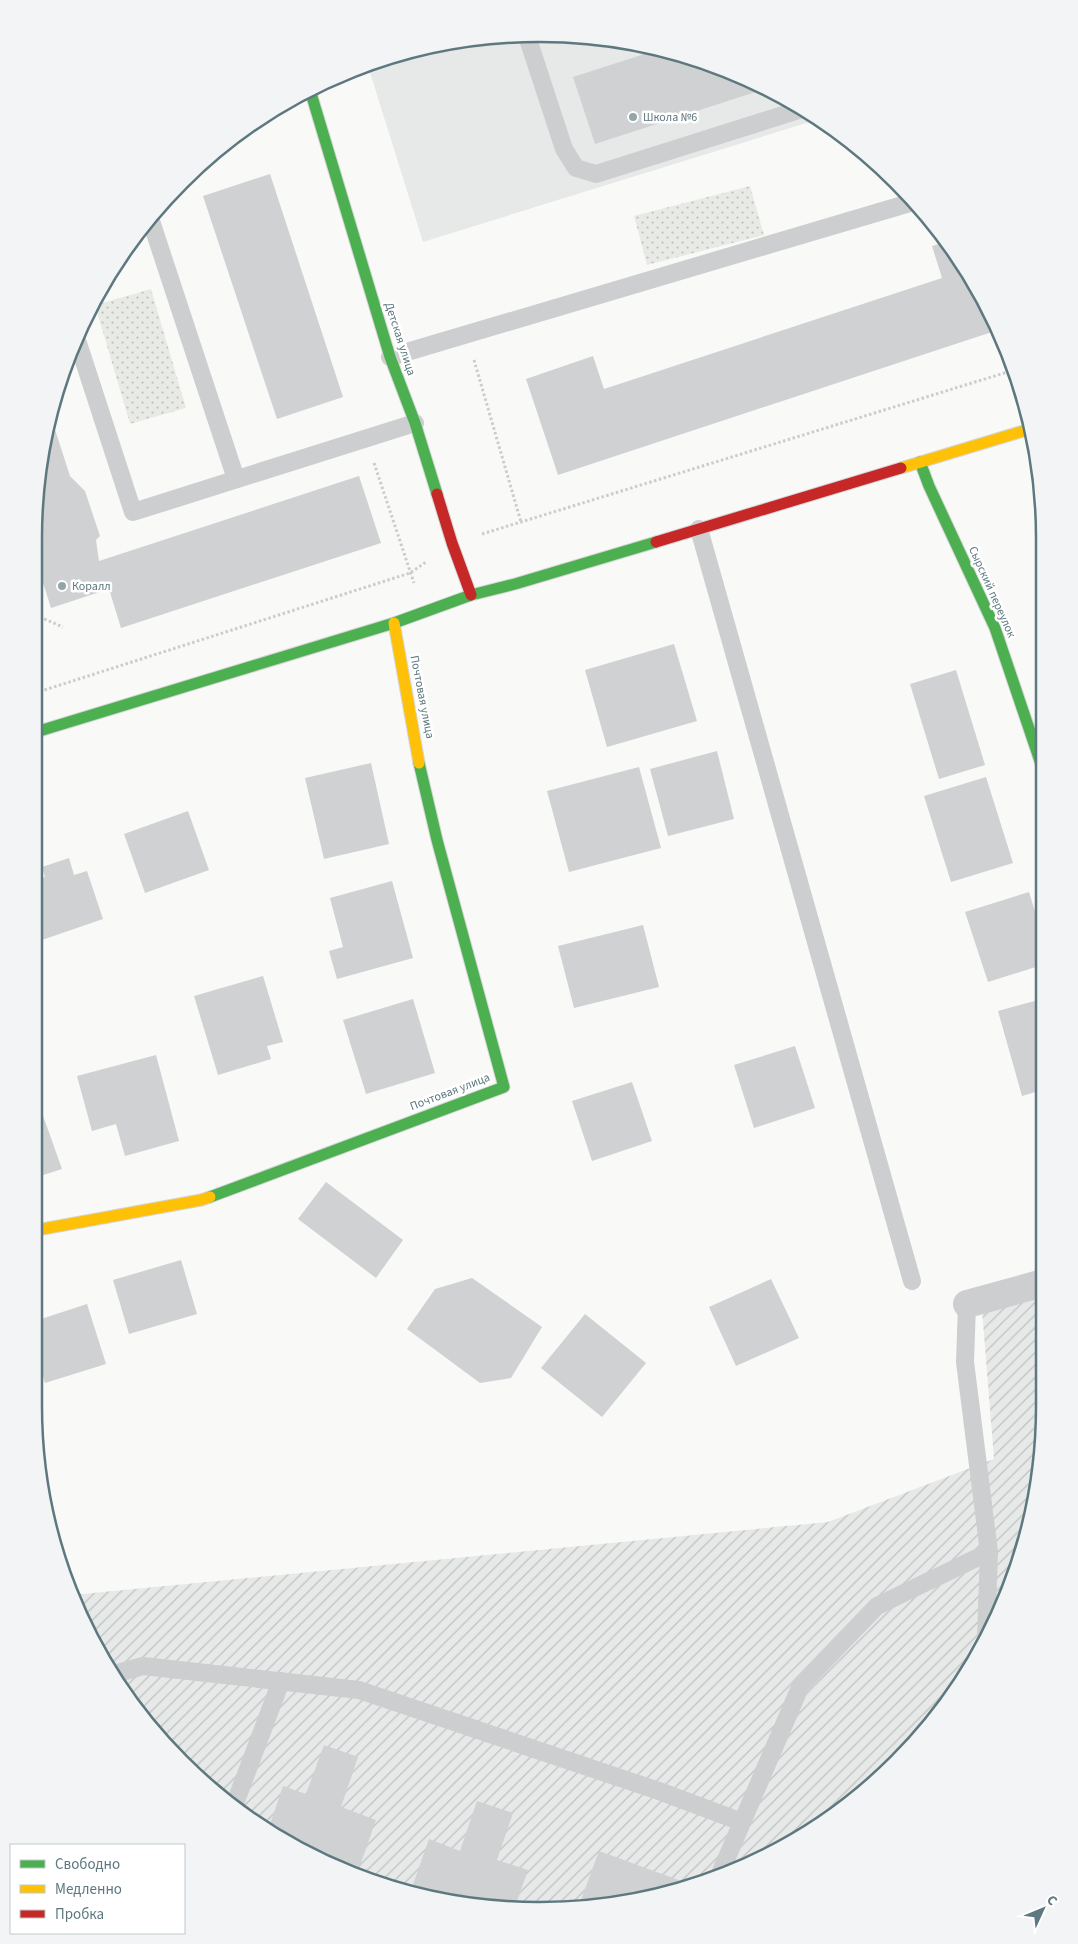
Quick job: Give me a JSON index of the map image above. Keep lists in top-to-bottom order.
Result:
{
  "streets": {
    "street": ["Детская улица", "Сырский переулок", "Почтовая улица"]
  },
  "places": ["Школа №6", "Коралл"],
  "legend": ["Свободно", "Медленно", "Пробка"],
  "north": "top right"
}
